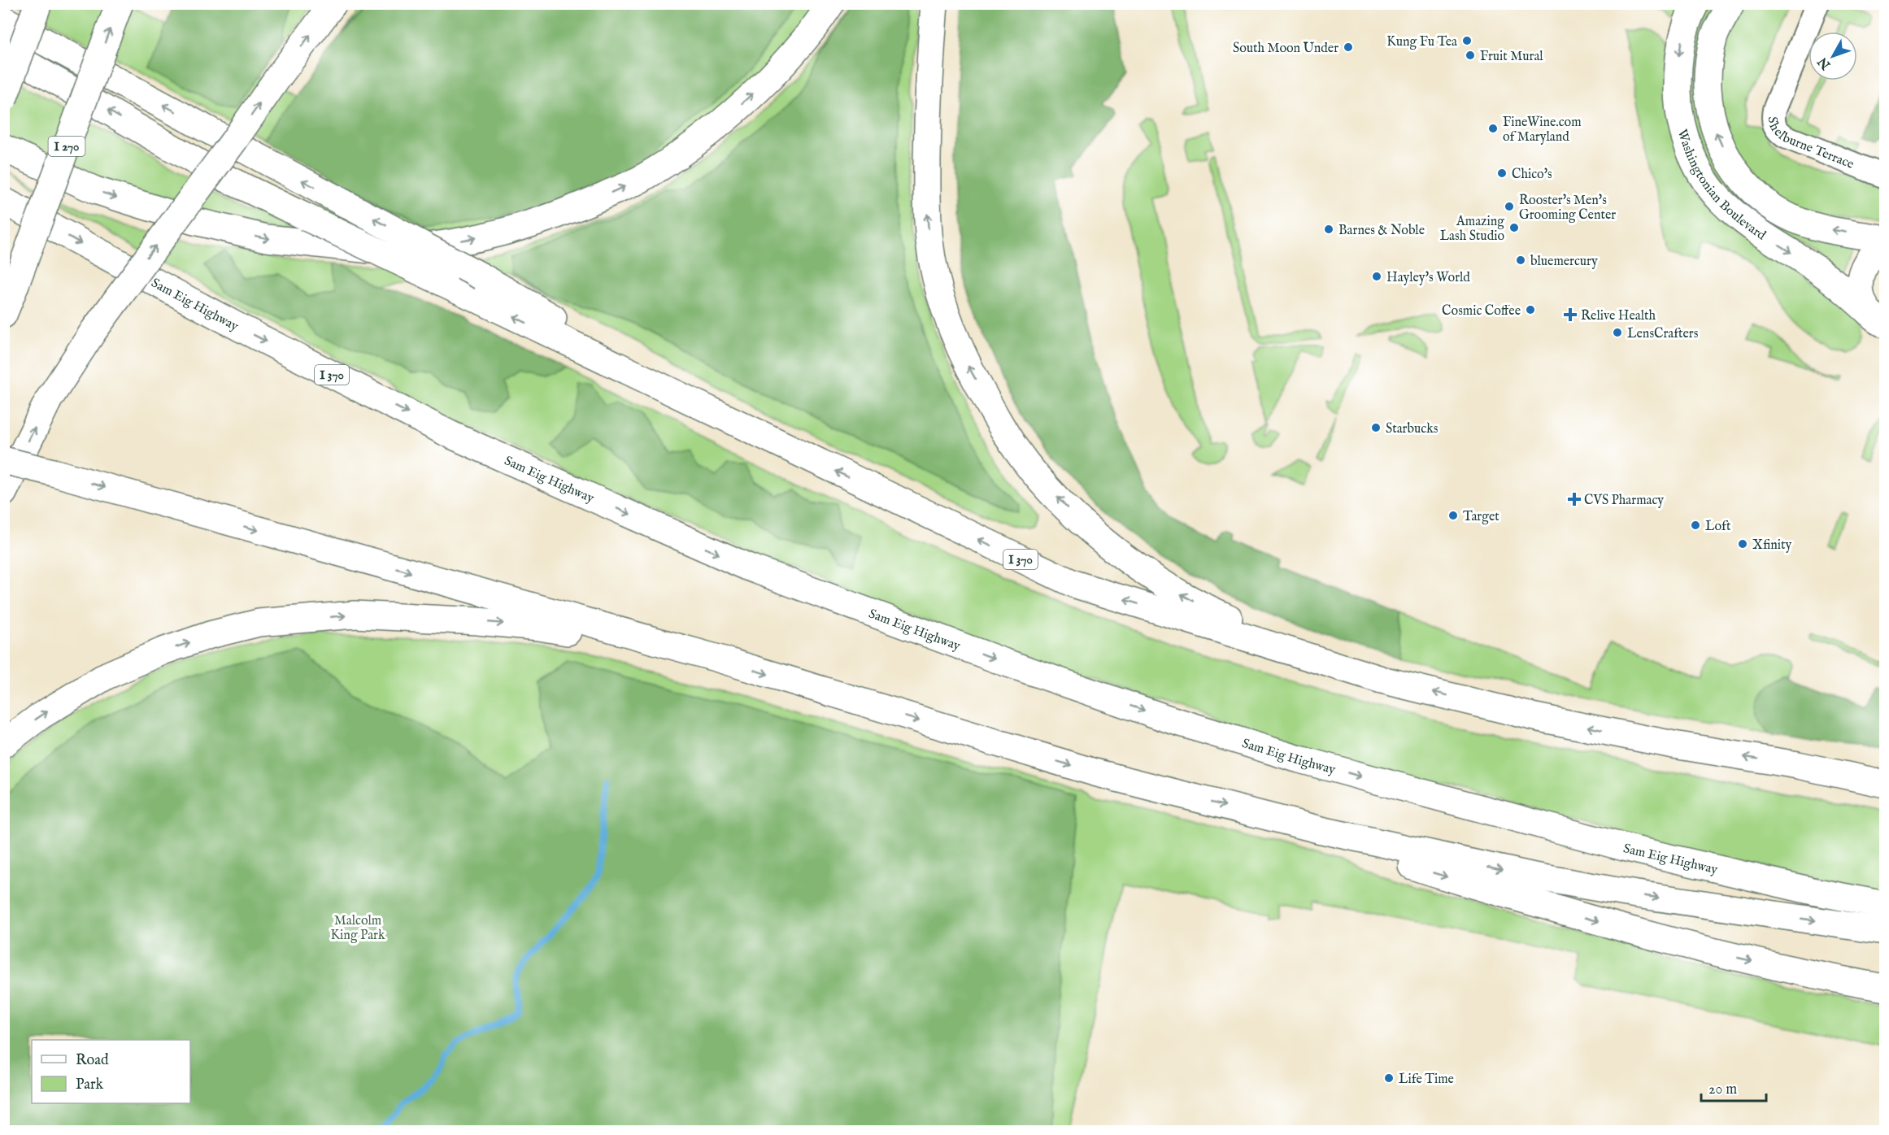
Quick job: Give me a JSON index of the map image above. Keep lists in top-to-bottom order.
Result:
{
  "streets": {
    "main road": [
      "I 270",
      "Washingtonian Boulevard",
      "Sam Eig Highway",
      "I 370"
    ],
    "street": ["Shelburne Terrace"]
  },
  "parks": ["Malcolm King Park"],
  "places": {
    "other": [
      "Kung Fu Tea",
      "South Moon Under",
      "Fruit Mural",
      "FineWine.com of Maryland",
      "Chico's",
      "Rooster's Men's Grooming Center",
      "Amazing Lash Studio",
      "Barnes & Noble",
      "bluemercury",
      "Hayley's World",
      "Cosmic Coffee",
      "LensCrafters",
      "Starbucks",
      "Target",
      "Loft",
      "Xfinity",
      "Life Time"
    ],
    "health": ["Relive Health", "CVS Pharmacy"]
  },
  "legend": ["Road", "Park"],
  "scale_bar": "20 m",
  "north": "bottom left"
}
